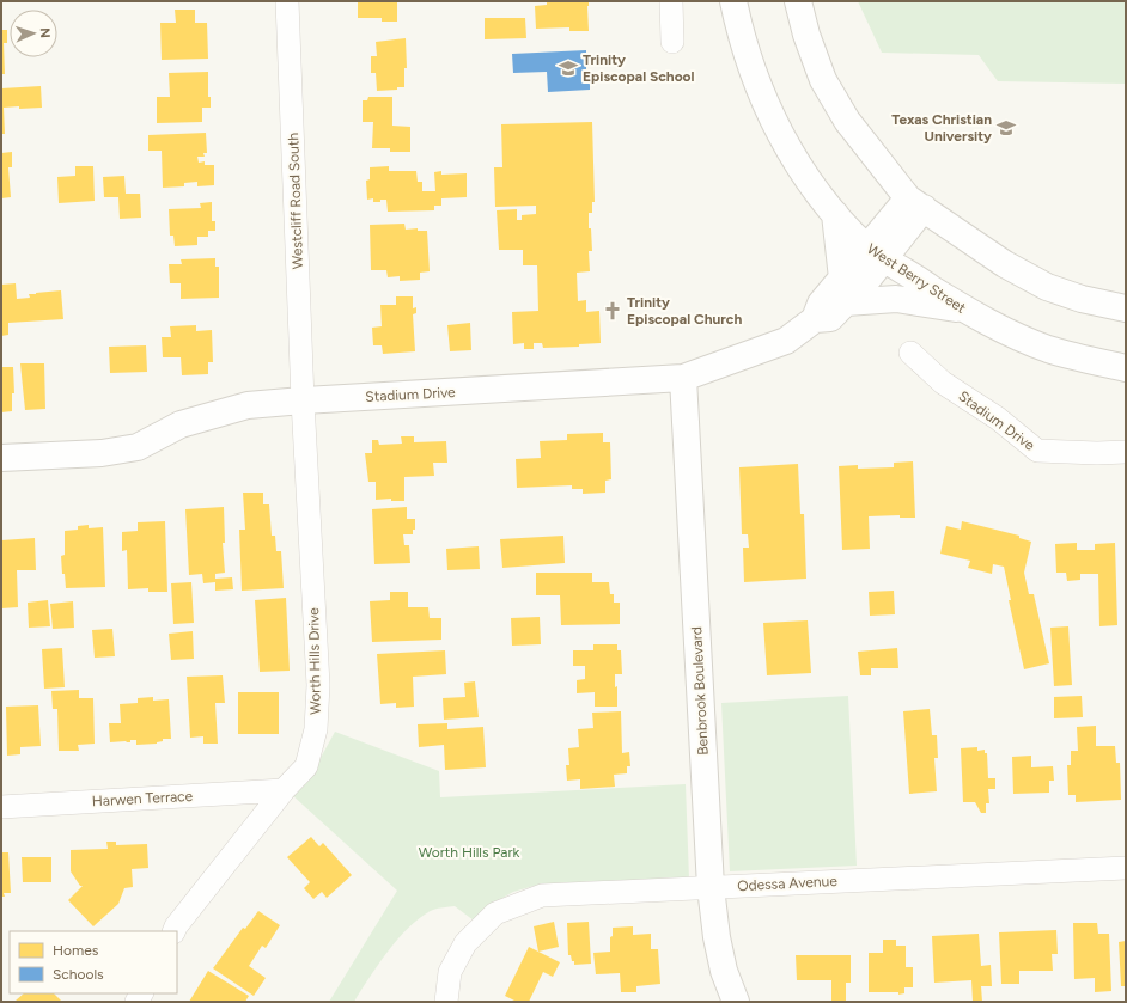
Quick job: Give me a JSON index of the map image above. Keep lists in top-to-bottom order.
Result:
{
  "streets": {
    "street": [
      "Westcliff Road South",
      "West Berry Street",
      "Stadium Drive",
      "Worth Hills Drive",
      "Benbrook Boulevard",
      "Harwen Terrace",
      "Odessa Avenue"
    ]
  },
  "crossings": [
    ["Westcliff Road South", "Stadium Drive"],
    ["Westcliff Road South", "Worth Hills Drive"],
    ["West Berry Street", "Stadium Drive"],
    ["Stadium Drive", "Worth Hills Drive"],
    ["Stadium Drive", "Benbrook Boulevard"],
    ["Worth Hills Drive", "Harwen Terrace"],
    ["Benbrook Boulevard", "Odessa Avenue"]
  ],
  "parks": ["Worth Hills Park"],
  "places": {
    "school or university": ["Trinity Episcopal School", "Texas Christian University"],
    "church": ["Trinity Episcopal Church"]
  },
  "legend": ["Homes", "Schools"],
  "north": "right"
}
